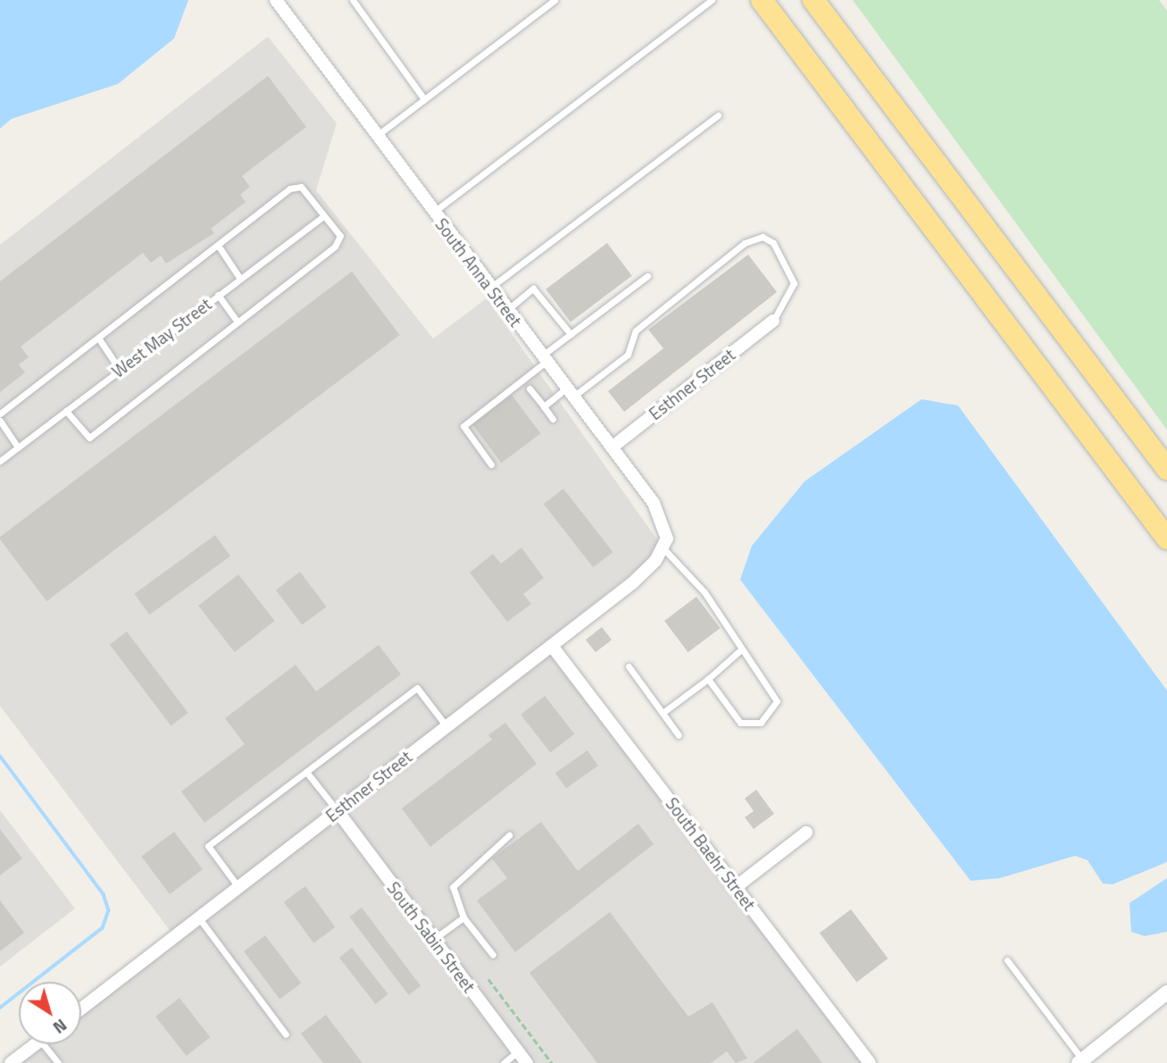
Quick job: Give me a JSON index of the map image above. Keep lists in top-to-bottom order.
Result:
{
  "streets": {
    "street": [
      "South Anna Street",
      "Esthner Street",
      "South Baehr Street",
      "South Sabin Street"
    ],
    "lane": ["West May Street"]
  },
  "crossings": [
    ["South Anna Street", "Esthner Street"],
    ["Esthner Street", "South Baehr Street"],
    ["Esthner Street", "South Sabin Street"]
  ],
  "north": "bottom right"
}
